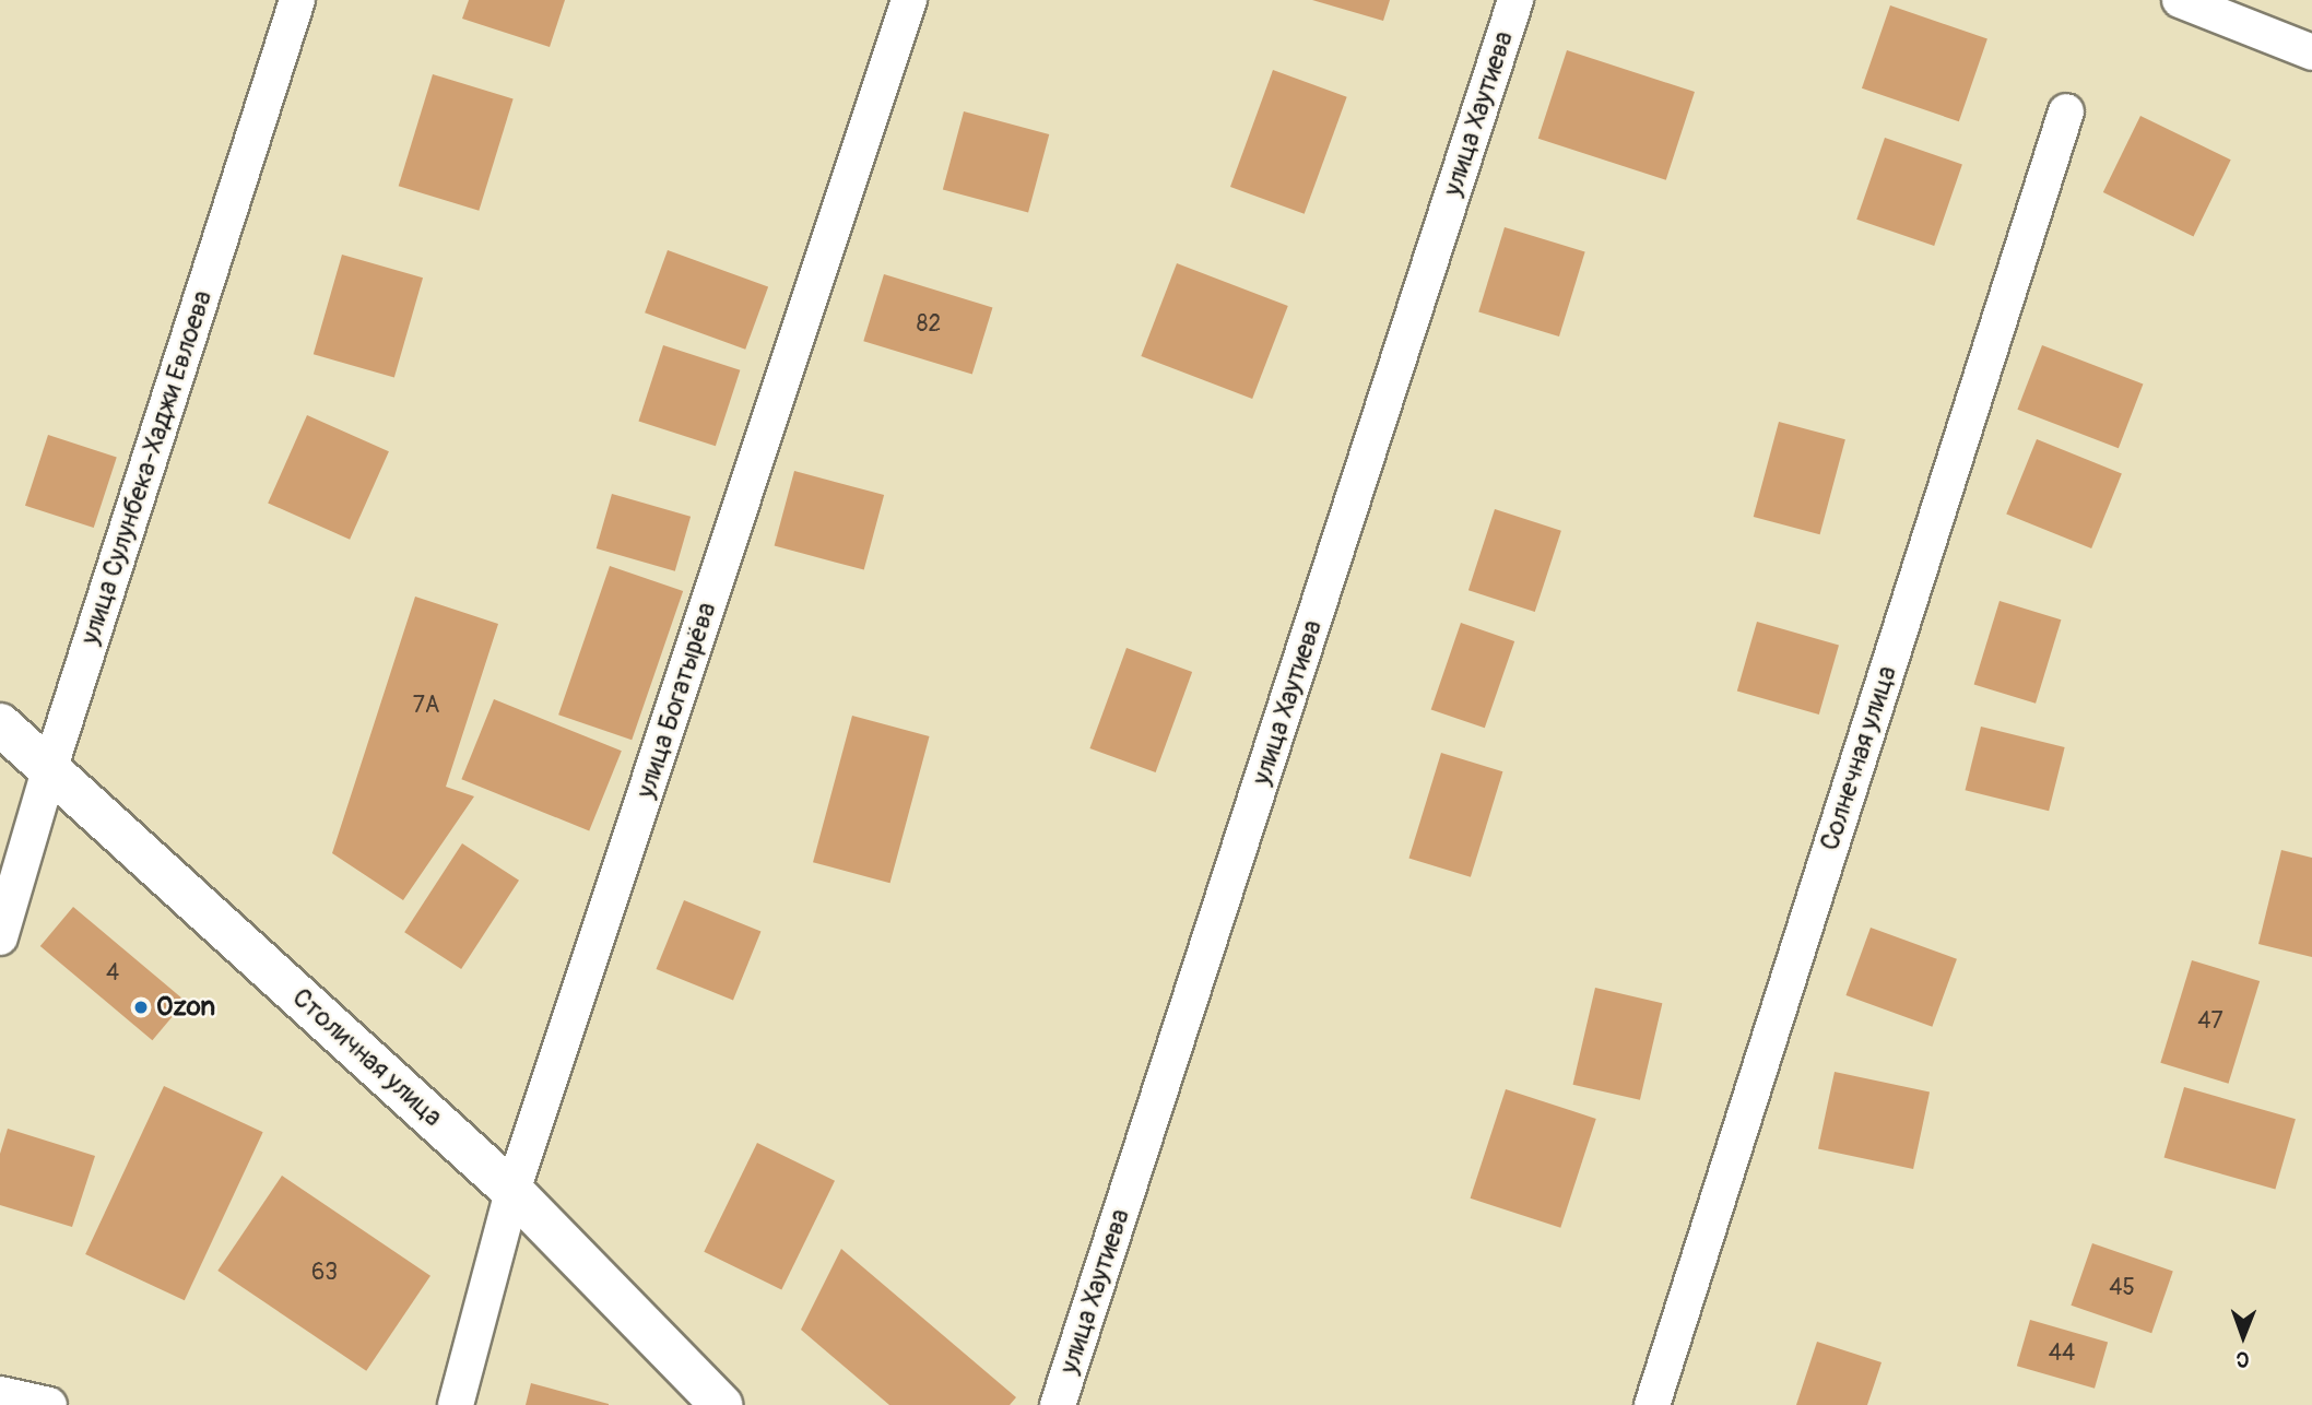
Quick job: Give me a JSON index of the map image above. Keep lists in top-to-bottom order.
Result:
{
  "streets": {
    "main road": ["Столичная улица"],
    "street": [
      "улица Хаутиева",
      "улица Сулунбека-Хаджи Евлоева",
      "улица Богатырёва",
      "Солнечная улица"
    ]
  },
  "crossings": [
    ["улица Сулунбека-Хаджи Евлоева", "Столичная улица"],
    ["улица Богатырёва", "Столичная улица"]
  ],
  "places": ["Ozon"],
  "house_numbers": [
    "82",
    "7А",
    "4",
    "47",
    "63",
    "45",
    "44"
  ],
  "north": "bottom"
}
